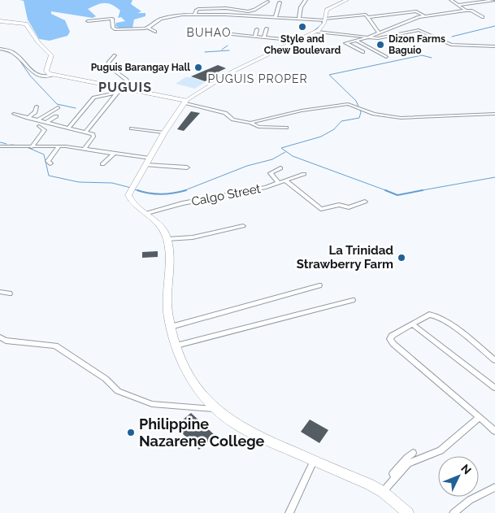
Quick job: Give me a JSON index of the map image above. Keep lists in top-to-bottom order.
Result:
{
  "streets": {
    "street": ["Calgo Street"]
  },
  "districts": ["BUHAO", "PUGUIS PROPER", "PUGUIS"],
  "places": [
    "Style and Chew Boulevard",
    "Dizon Farms Baguio",
    "Puguis Barangay Hall",
    "La Trinidad Strawberry Farm",
    "Philippine Nazarene College"
  ],
  "north": "top right"
}
